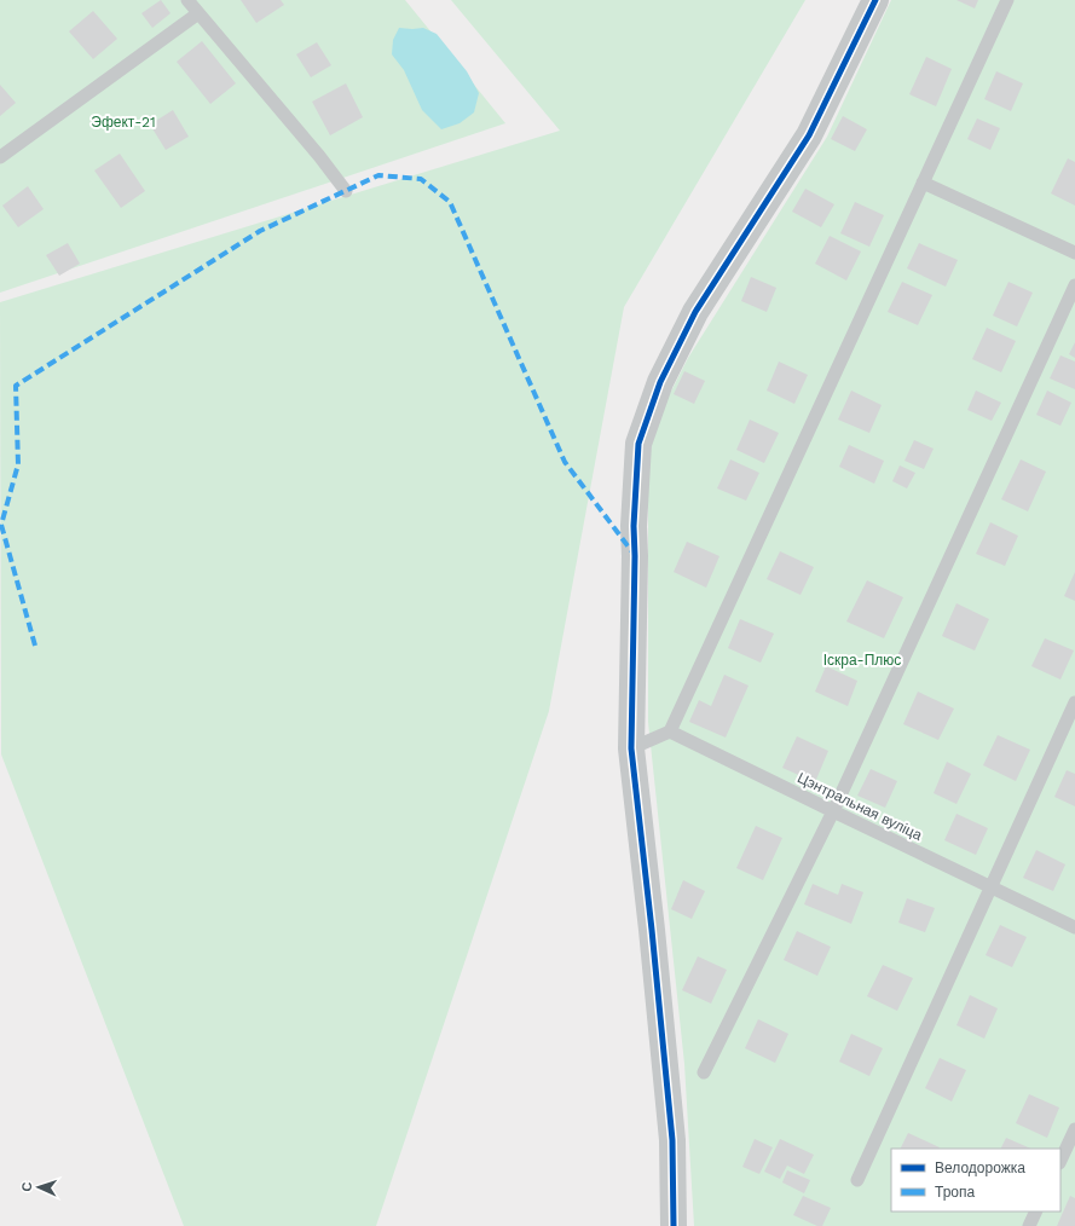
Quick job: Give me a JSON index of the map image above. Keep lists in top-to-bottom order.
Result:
{
  "streets": {
    "lane": ["Цэнтральная вуліца"]
  },
  "parks": ["Эфект-21", "Іскра-Плюс"],
  "legend": ["Велодорожка", "Тропа"],
  "north": "left"
}
